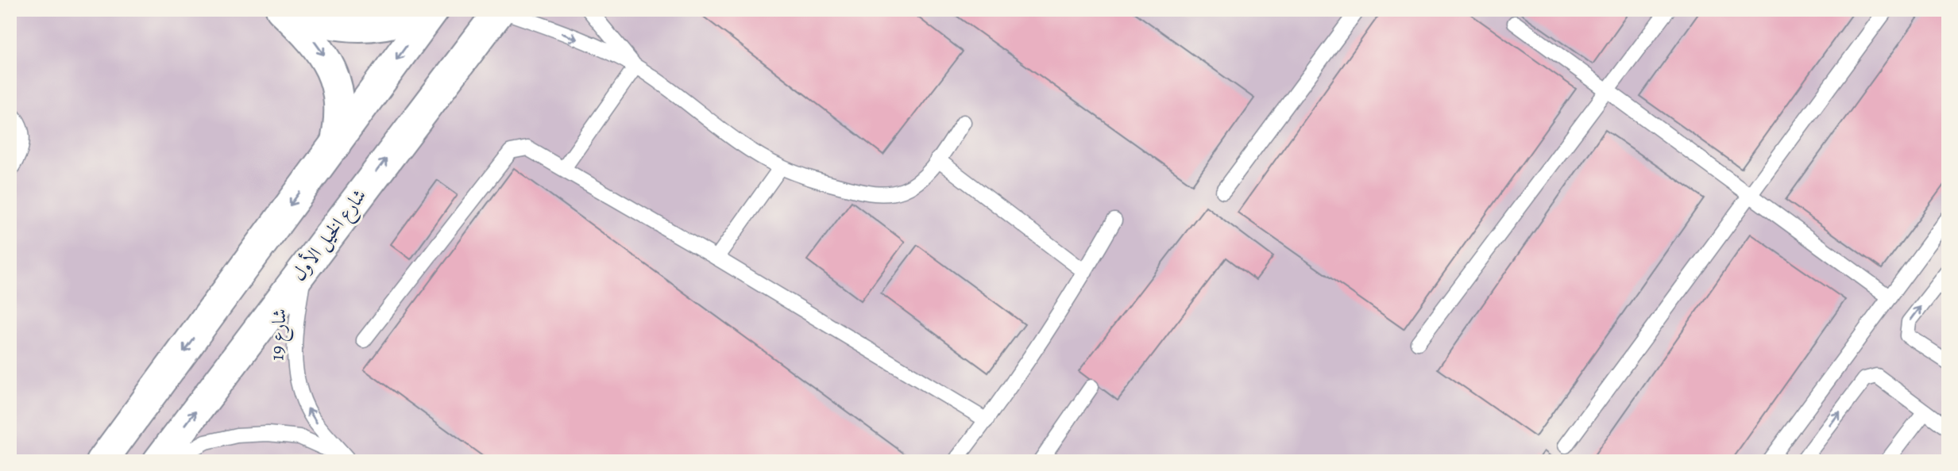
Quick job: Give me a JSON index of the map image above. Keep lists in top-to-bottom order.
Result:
{
  "streets": {
    "main road": ["شارع الخيل الأول"],
    "lane": ["شارع 19"]
  },
  "crossings": [
    ["شارع الخيل الأول", "شارع 19"]
  ],
  "one_way": ["شارع 19"]
}
